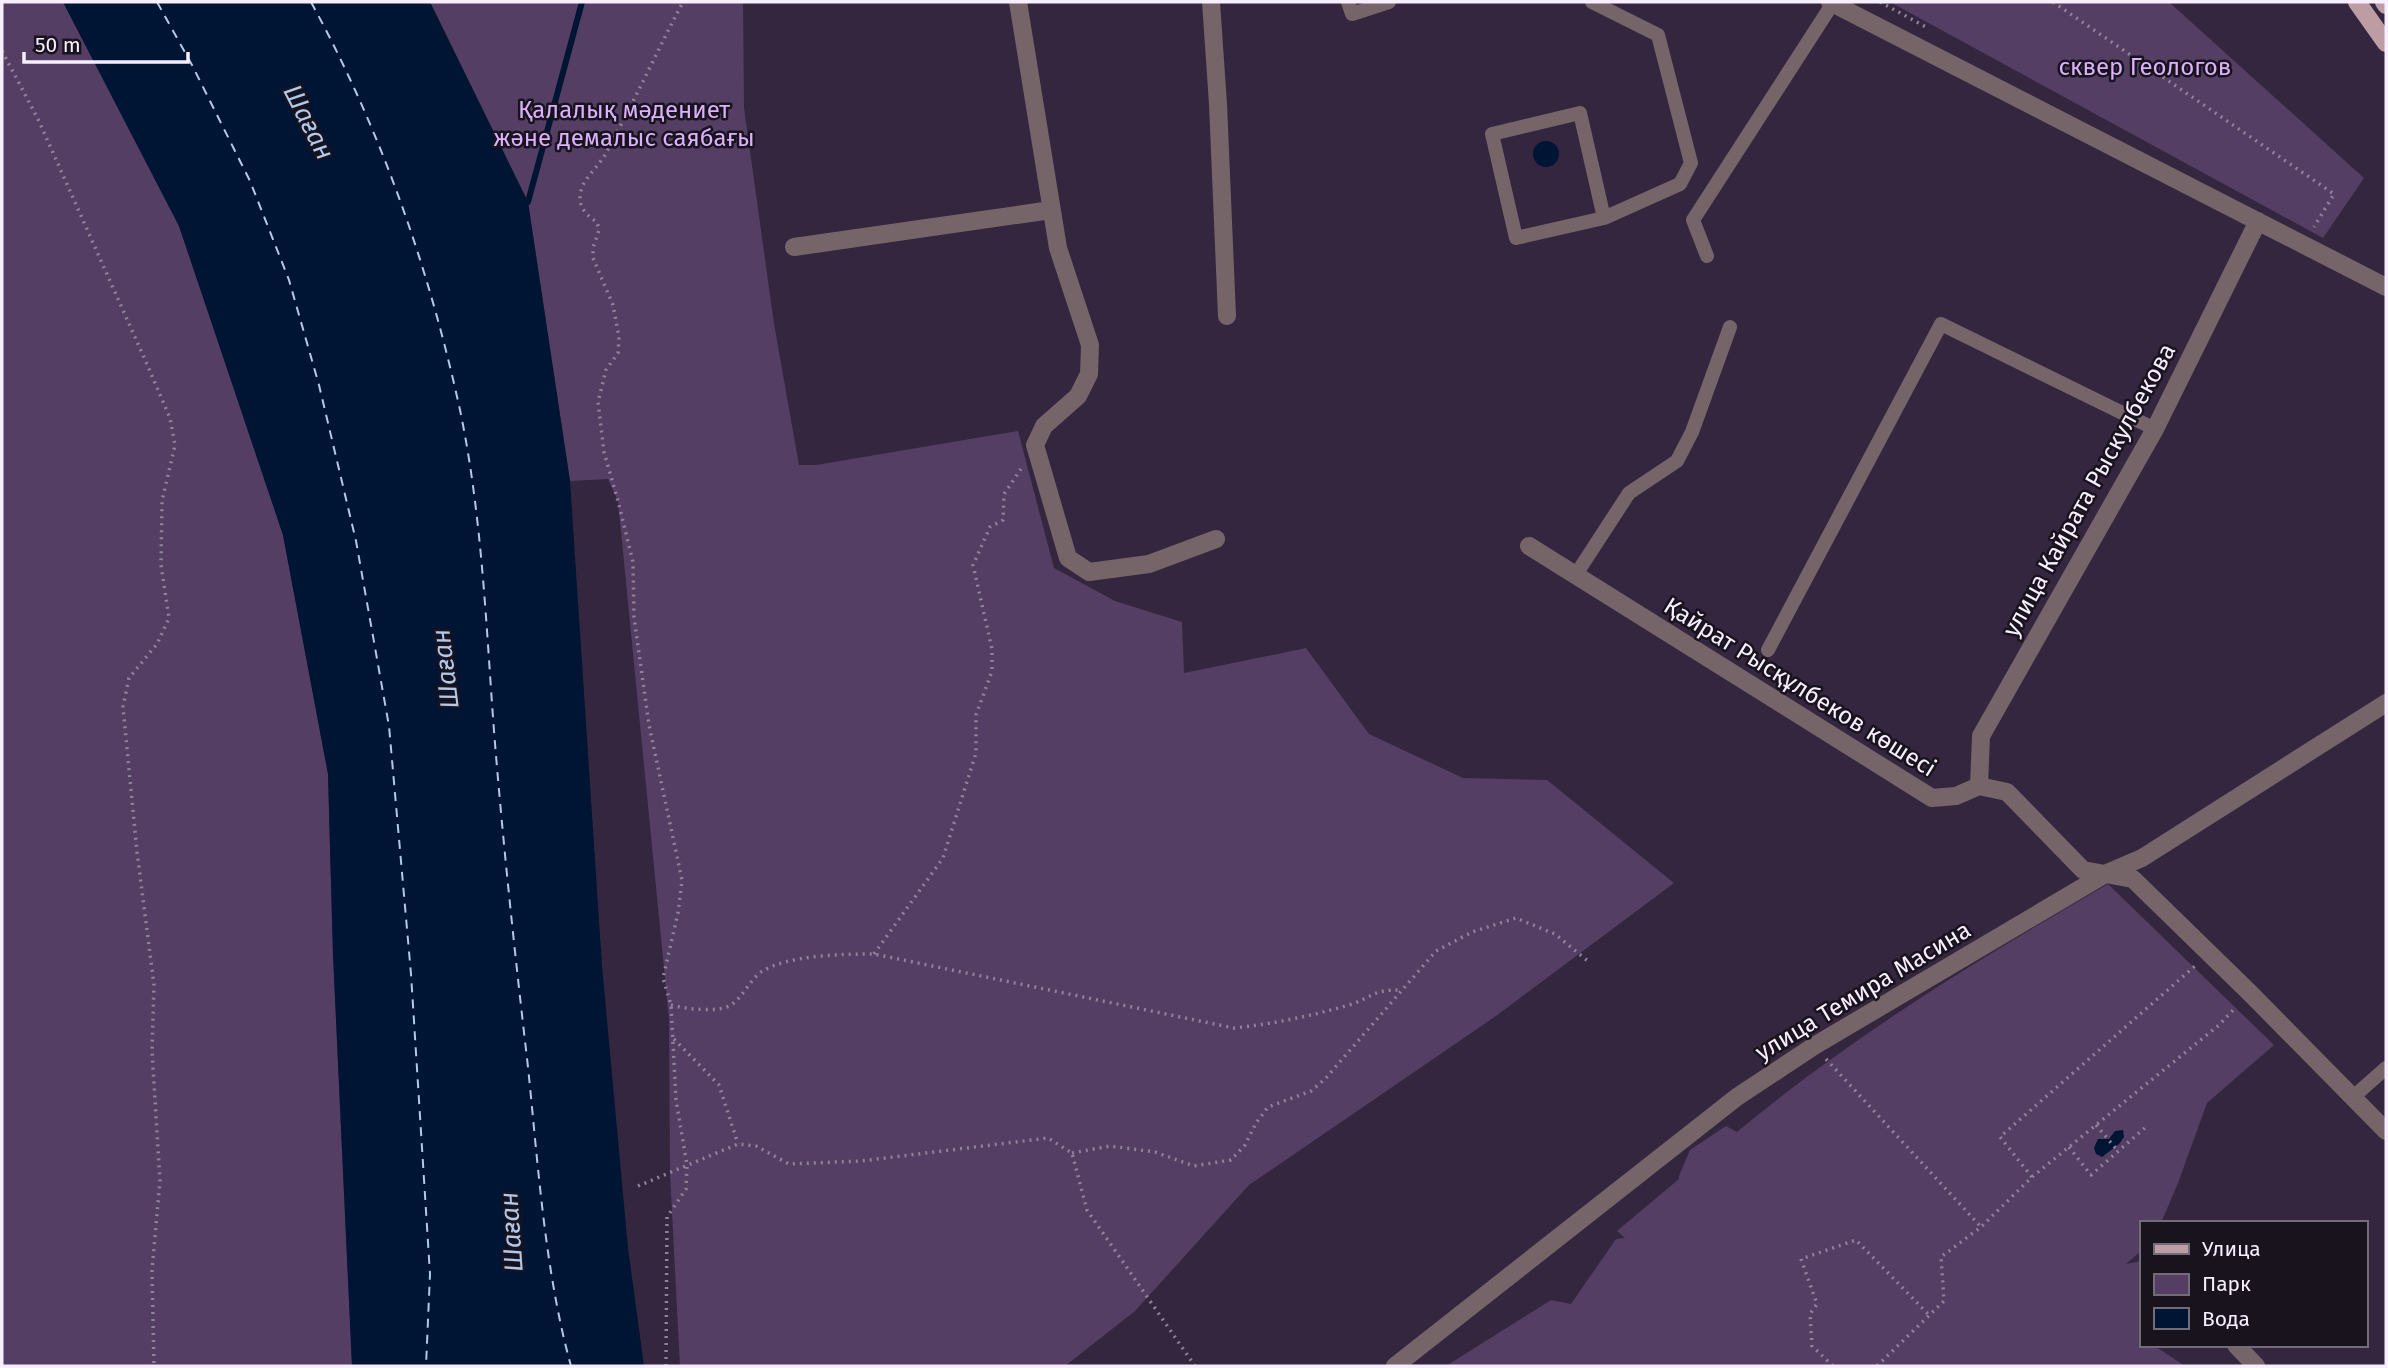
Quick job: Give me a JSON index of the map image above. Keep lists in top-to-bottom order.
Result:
{
  "streets": {
    "street": ["улица Кайрата Рыскулбекова", "Қайрат Рысқұлбеков көшесі", "улица Темира Масина"]
  },
  "crossings": [
    ["улица Кайрата Рыскулбекова", "Қайрат Рысқұлбеков көшесі"]
  ],
  "water": ["Шаған"],
  "parks": ["сквер Геологов", "Қалалық мәдениет және демалыс саябағы"],
  "legend": ["Улица", "Парк", "Вода"],
  "scale_bar": "50 m"
}
